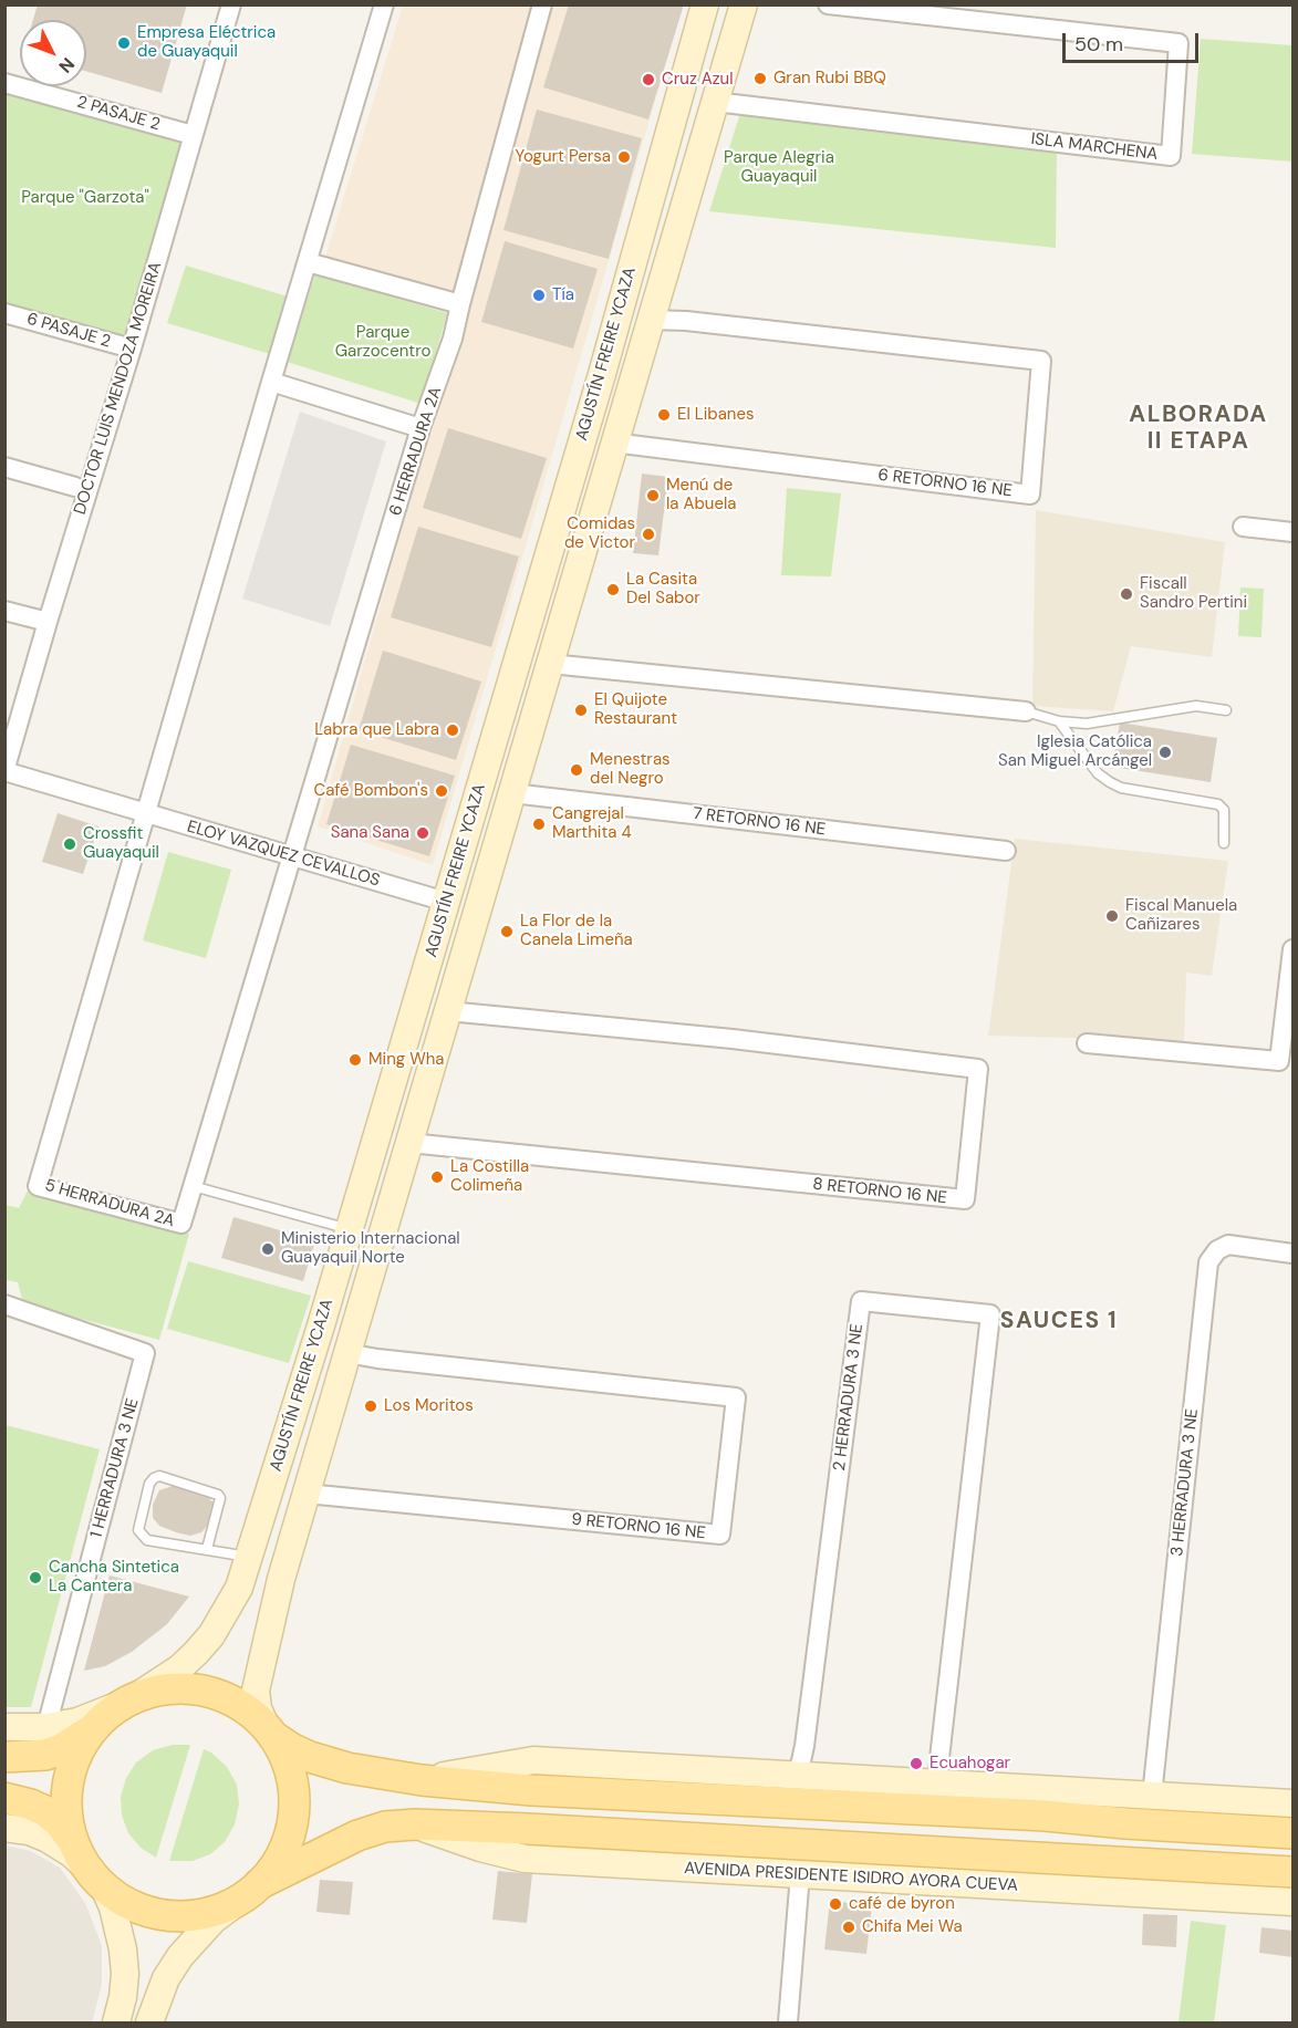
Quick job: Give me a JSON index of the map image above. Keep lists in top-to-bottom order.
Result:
{
  "streets": {
    "main road": ["AGUSTÍN FREIRE YCAZA", "AVENIDA PRESIDENTE ISIDRO AYORA CUEVA"],
    "street": [
      "2 PASAJE 2",
      "ISLA MARCHENA",
      "6 PASAJE 2",
      "DOCTOR LUIS MENDOZA MOREIRA",
      "6 HERRADURA 2A",
      "6 RETORNO 16 NE",
      "7 RETORNO 16 NE",
      "ELOY VAZQUEZ CEVALLOS",
      "8 RETORNO 16 NE",
      "5 HERRADURA 2A",
      "2 HERRADURA 3 NE",
      "1 HERRADURA 3 NE",
      "3 HERRADURA 3 NE",
      "9 RETORNO 16 NE"
    ]
  },
  "crossings": [
    ["2 PASAJE 2", "DOCTOR LUIS MENDOZA MOREIRA"],
    ["ISLA MARCHENA", "AGUSTÍN FREIRE YCAZA"],
    ["6 PASAJE 2", "DOCTOR LUIS MENDOZA MOREIRA"],
    ["AGUSTÍN FREIRE YCAZA", "6 RETORNO 16 NE"],
    ["AGUSTÍN FREIRE YCAZA", "7 RETORNO 16 NE"],
    ["AGUSTÍN FREIRE YCAZA", "ELOY VAZQUEZ CEVALLOS"],
    ["AGUSTÍN FREIRE YCAZA", "8 RETORNO 16 NE"],
    ["AGUSTÍN FREIRE YCAZA", "9 RETORNO 16 NE"],
    ["AGUSTÍN FREIRE YCAZA", "AVENIDA PRESIDENTE ISIDRO AYORA CUEVA"],
    ["DOCTOR LUIS MENDOZA MOREIRA", "ELOY VAZQUEZ CEVALLOS"],
    ["6 HERRADURA 2A", "ELOY VAZQUEZ CEVALLOS"],
    ["6 HERRADURA 2A", "5 HERRADURA 2A"],
    ["ELOY VAZQUEZ CEVALLOS", "5 HERRADURA 2A"]
  ],
  "districts": ["ALBORADA II ETAPA", "SAUCES 1"],
  "parks": ["Parque Alegria Guayaquil", "Parque \"Garzota\"", "Parque Garzocentro"],
  "places": [
    "Empresa Eléctrica de Guayaquil",
    "Gran Rubi BBQ",
    "Cruz Azul",
    "Yogurt Persa",
    "Tía",
    "El Libanes",
    "Menú de la Abuela",
    "Comidas de Victor",
    "La Casita Del Sabor",
    "Fiscall Sandro Pertini",
    "El Quijote Restaurant",
    "Labra que Labra",
    "Iglesia Católica San Miguel Arcángel",
    "Menestras del Negro",
    "Café Bombon's",
    "Cangrejal Marthita 4",
    "Sana Sana",
    "Crossfit Guayaquil",
    "Fiscal Manuela Cañizares",
    "La Flor de la Canela Limeña",
    "Ming Wha",
    "La Costilla Colimeña",
    "Ministerio Internacional Guayaquil Norte",
    "Los Moritos",
    "Cancha Sintetica La Cantera",
    "Ecuahogar",
    "café de byron",
    "Chifa Mei Wa"
  ],
  "scale_bar": "50 m",
  "north": "bottom right"
}
